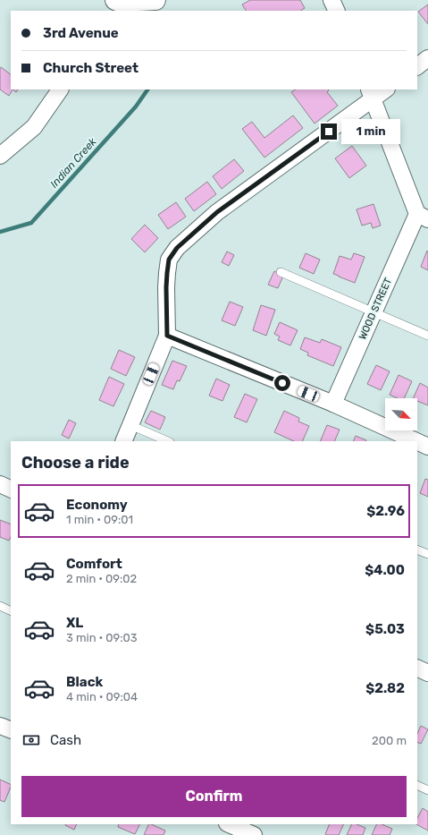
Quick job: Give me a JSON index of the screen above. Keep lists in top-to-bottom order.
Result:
{
  "streets": {
    "street": ["WOOD STREET"]
  },
  "water": ["Indian Creek"],
  "north": "bottom right",
  "page": {
    "banner": ["3rd Avenue", "Church Street"],
    "bubble": "1 min",
    "heading": "Choose a ride",
    "list": [
      {
        "name": "Economy",
        "note": "1 min · 09:01",
        "value": "$2.96"
      },
      {
        "name": "Comfort",
        "note": "2 min · 09:02",
        "value": "$4.00"
      },
      {
        "name": "XL",
        "note": "3 min · 09:03",
        "value": "$5.03"
      },
      {
        "name": "Black",
        "note": "4 min · 09:04",
        "value": "$2.82"
      }
    ],
    "pay": ["Cash", "200 m"],
    "buttons": "Confirm"
  }
}
